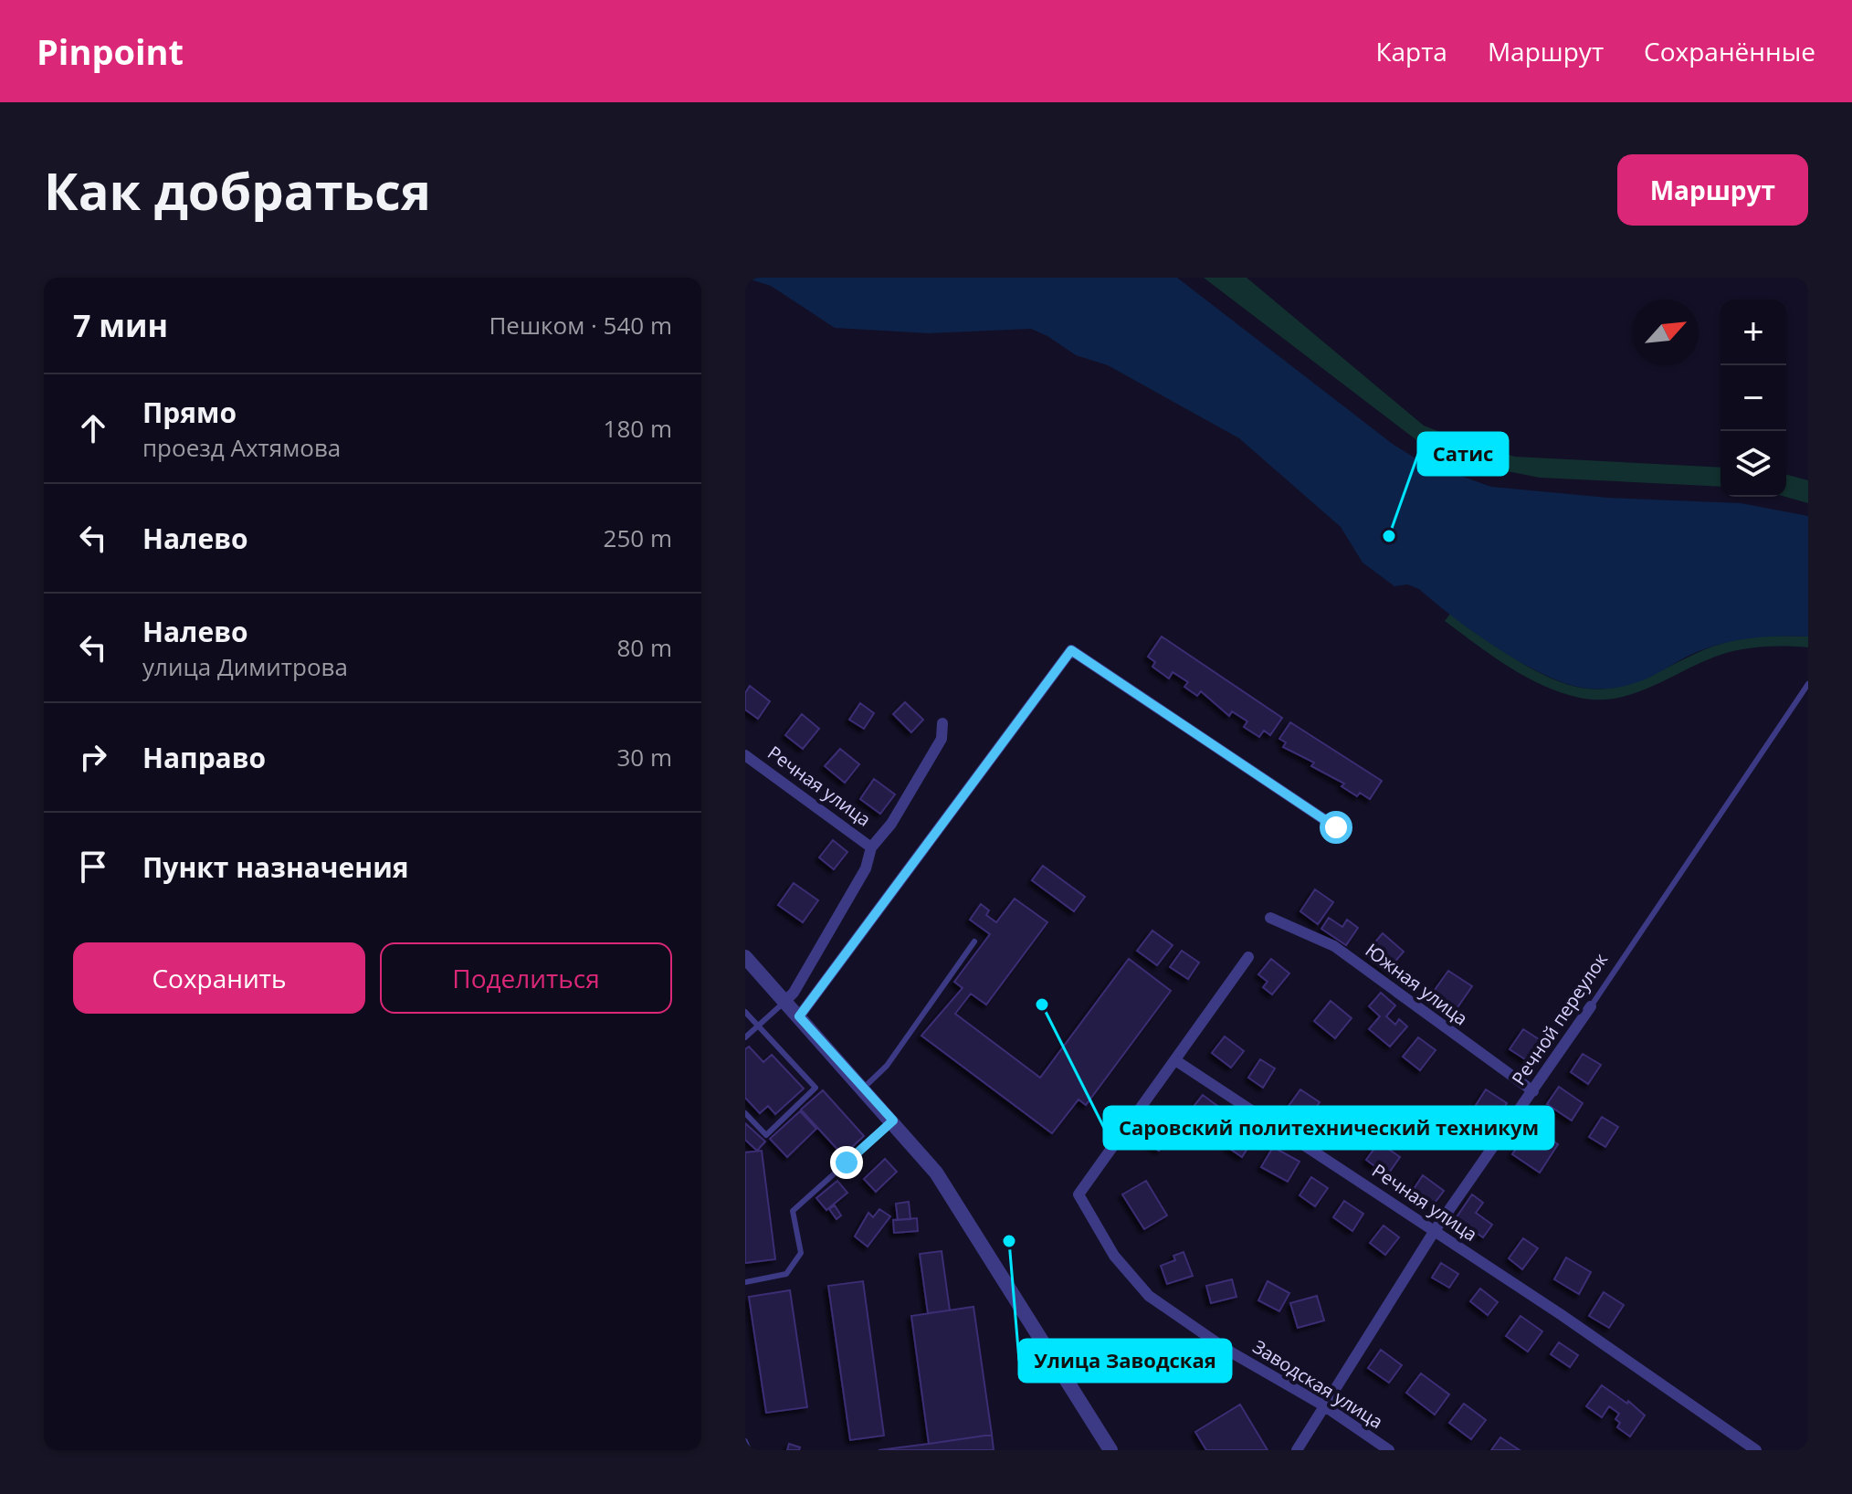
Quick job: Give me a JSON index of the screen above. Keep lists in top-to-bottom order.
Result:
{
  "streets": {
    "street": [
      "Речная улица",
      "Южная улица",
      "Речной переулок",
      "Заводская улица"
    ]
  },
  "crossings": [
    ["Речная улица", "Речной переулок"],
    ["Речная улица", "Заводская улица"],
    ["Южная улица", "Речной переулок"],
    ["Речной переулок", "Заводская улица"]
  ],
  "places": ["Сатис", "Саровский политехнический техникум", "Улица Заводская"],
  "north": "top right",
  "page": {
    "header": "Pinpoint",
    "nav": ["Карта", "Маршрут", "Сохранённые"],
    "buttons": [
      "Маршрут",
      ["Сохранить", "Поделиться"]
    ],
    "title": "Как добраться",
    "heading": ["7 мин", "Пешком · 540 m"],
    "map_buttons": ["+", "−"],
    "list": [
      ["Прямо", "проезд Ахтямова", "180 m"],
      ["Налево", "250 m"],
      ["Налево", "улица Димитрова", "80 m"],
      ["Направо", "30 m"],
      "Пункт назначения"
    ]
  }
}
